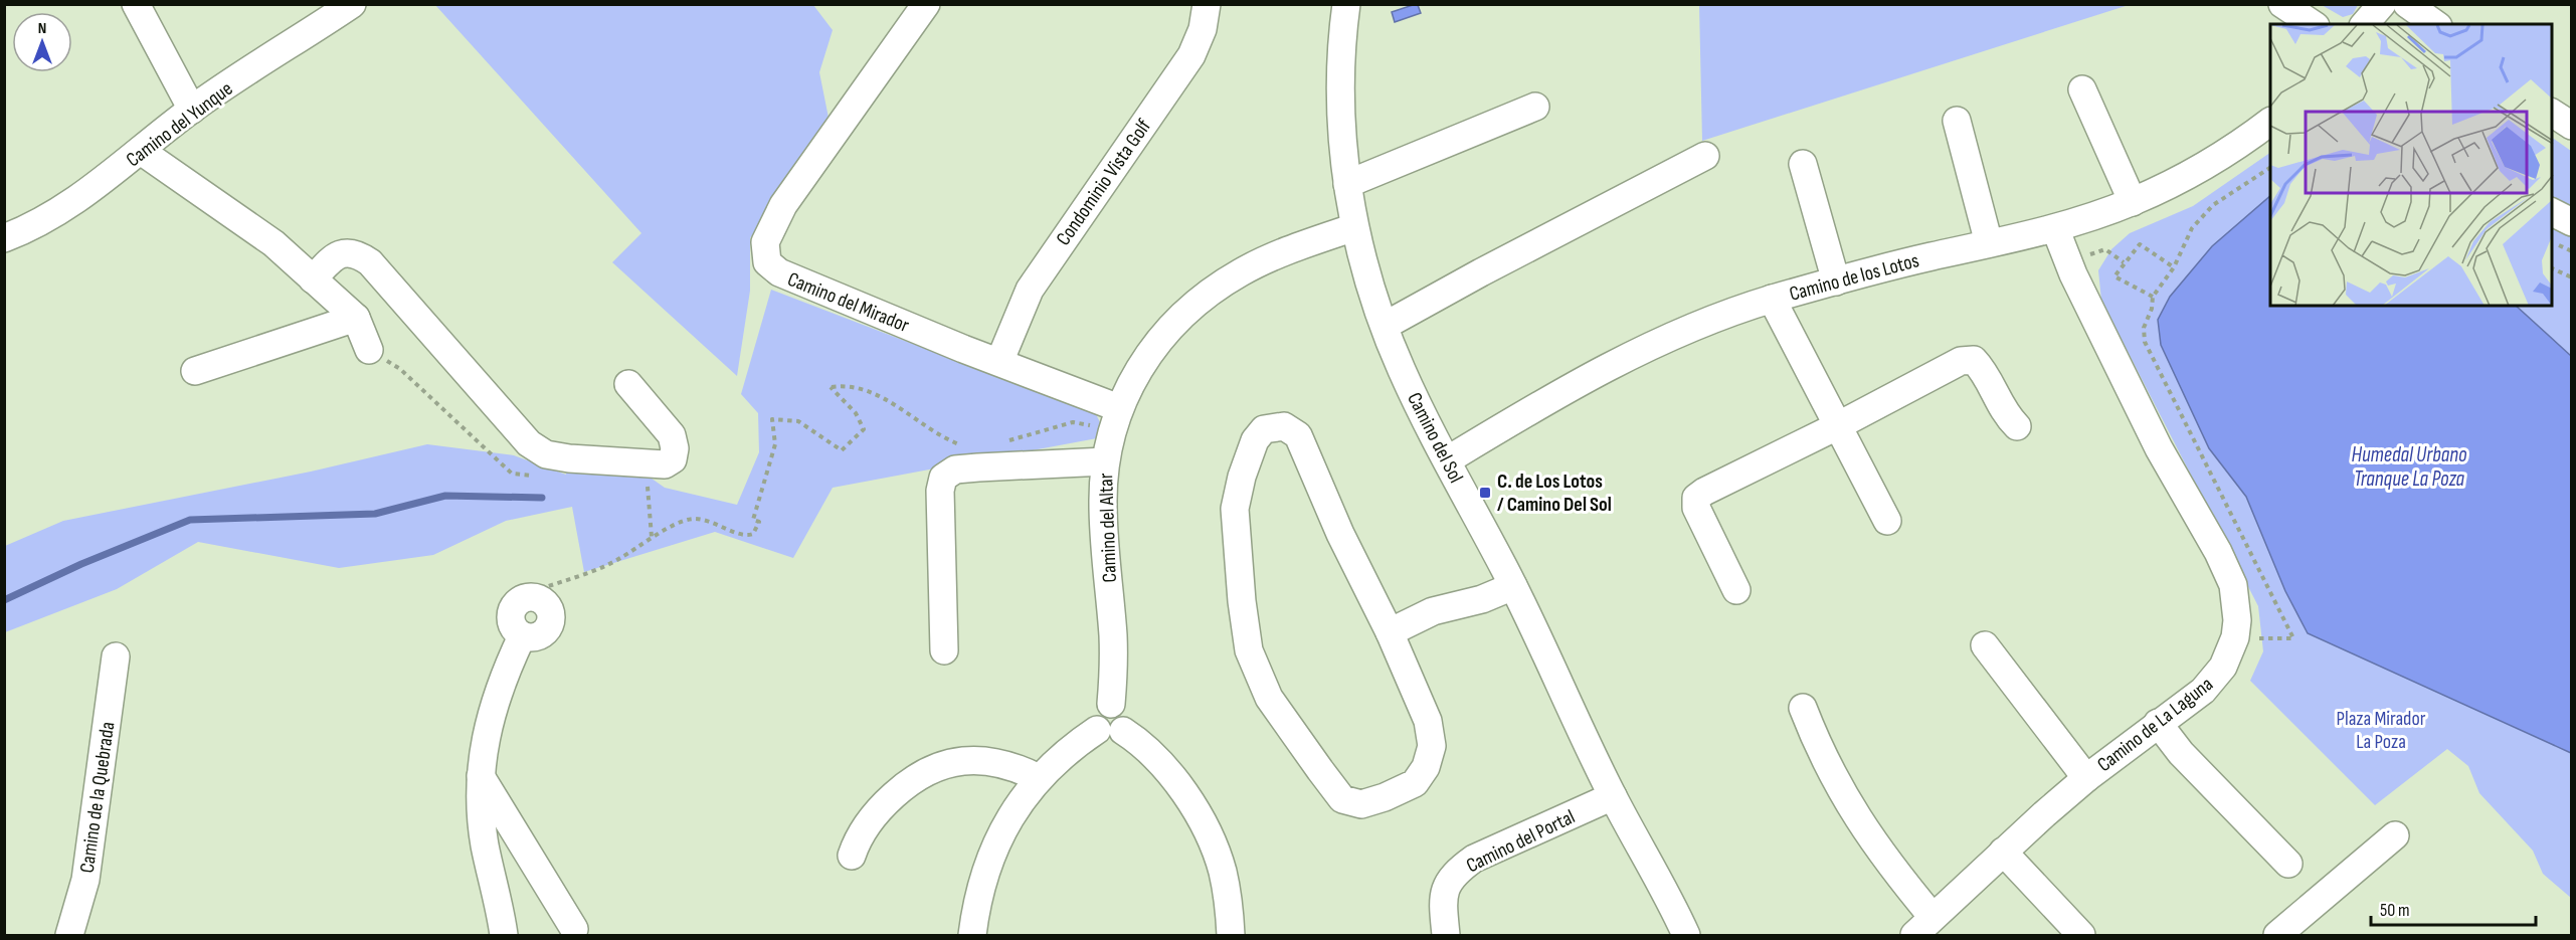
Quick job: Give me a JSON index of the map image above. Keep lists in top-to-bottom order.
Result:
{
  "streets": {
    "street": [
      "Camino del Yunque",
      "Condominio Vista Golf",
      "Camino de los Lotos",
      "Camino del Mirador",
      "Camino del Sol",
      "Camino del Altar",
      "Camino de La Laguna",
      "Camino de la Quebrada",
      "Camino del Portal"
    ]
  },
  "crossings": [
    ["Condominio Vista Golf", "Camino del Mirador"],
    ["Camino de los Lotos", "Camino del Sol"],
    ["Camino de los Lotos", "Camino de La Laguna"],
    ["Camino del Mirador", "Camino del Altar"],
    ["Camino del Sol", "Camino del Altar"],
    ["Camino del Sol", "Camino del Portal"]
  ],
  "water": ["Humedal Urbano Tranque La Poza"],
  "parks": ["Plaza Mirador La Poza"],
  "places": {
    "transit": ["C. de Los Lotos / Camino Del Sol"]
  },
  "scale_bar": "50 m",
  "north": "top"
}
